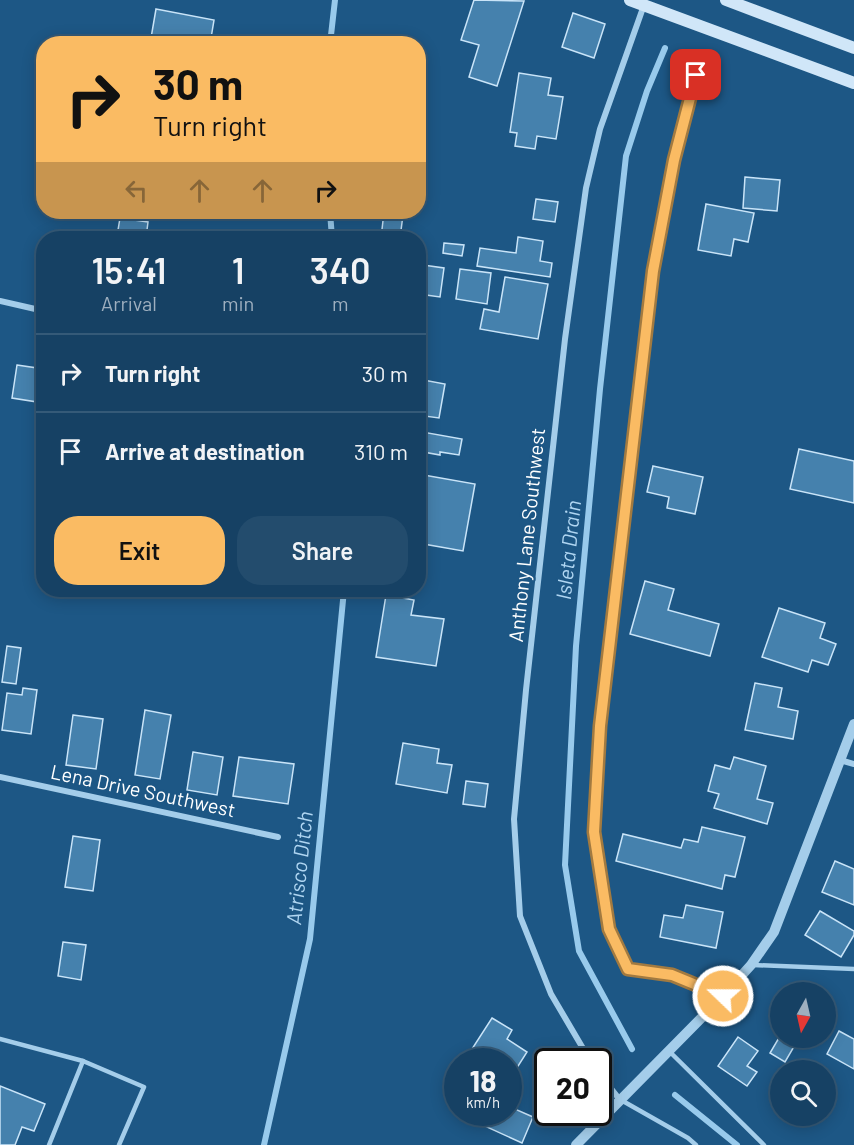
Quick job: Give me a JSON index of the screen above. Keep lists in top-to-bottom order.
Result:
{
  "streets": {
    "street": ["Anthony Lane Southwest", "Lena Drive Southwest"]
  },
  "water": ["Isleta Drain", "Atrisco Ditch"],
  "north": "bottom",
  "page": {
    "turn": ["30 m", "Turn right"],
    "eta": [
      "15:41",
      "Arrival",
      "1",
      "min",
      "340",
      "m"
    ],
    "list": [
      {
        "name": "Turn right",
        "value": "30 m"
      },
      {
        "name": "Arrive at destination",
        "value": "310 m"
      }
    ],
    "buttons": ["Exit", "Share"],
    "speed": "18 km/h",
    "limit": "20"
  }
}
